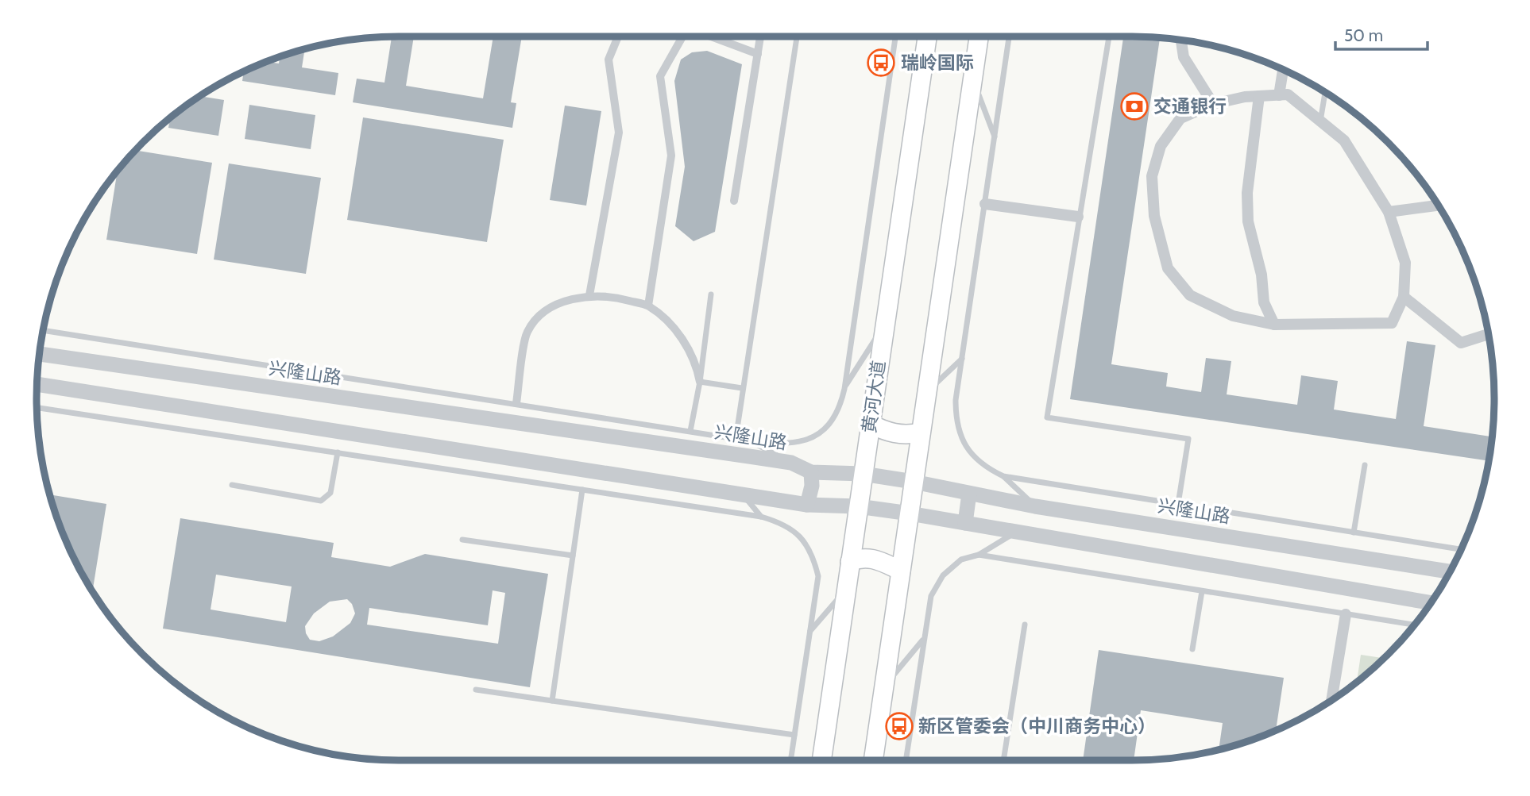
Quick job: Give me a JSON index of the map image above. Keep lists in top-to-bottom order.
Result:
{
  "streets": {
    "main road": ["黄河大道"],
    "street": ["兴隆山路"]
  },
  "crossings": [
    ["兴隆山路", "黄河大道"]
  ],
  "places": {
    "bus stop": ["瑞岭国际", "新区管委会（中川商务中心）"],
    "bank": ["交通银行"]
  },
  "scale_bar": "50 m"
}
